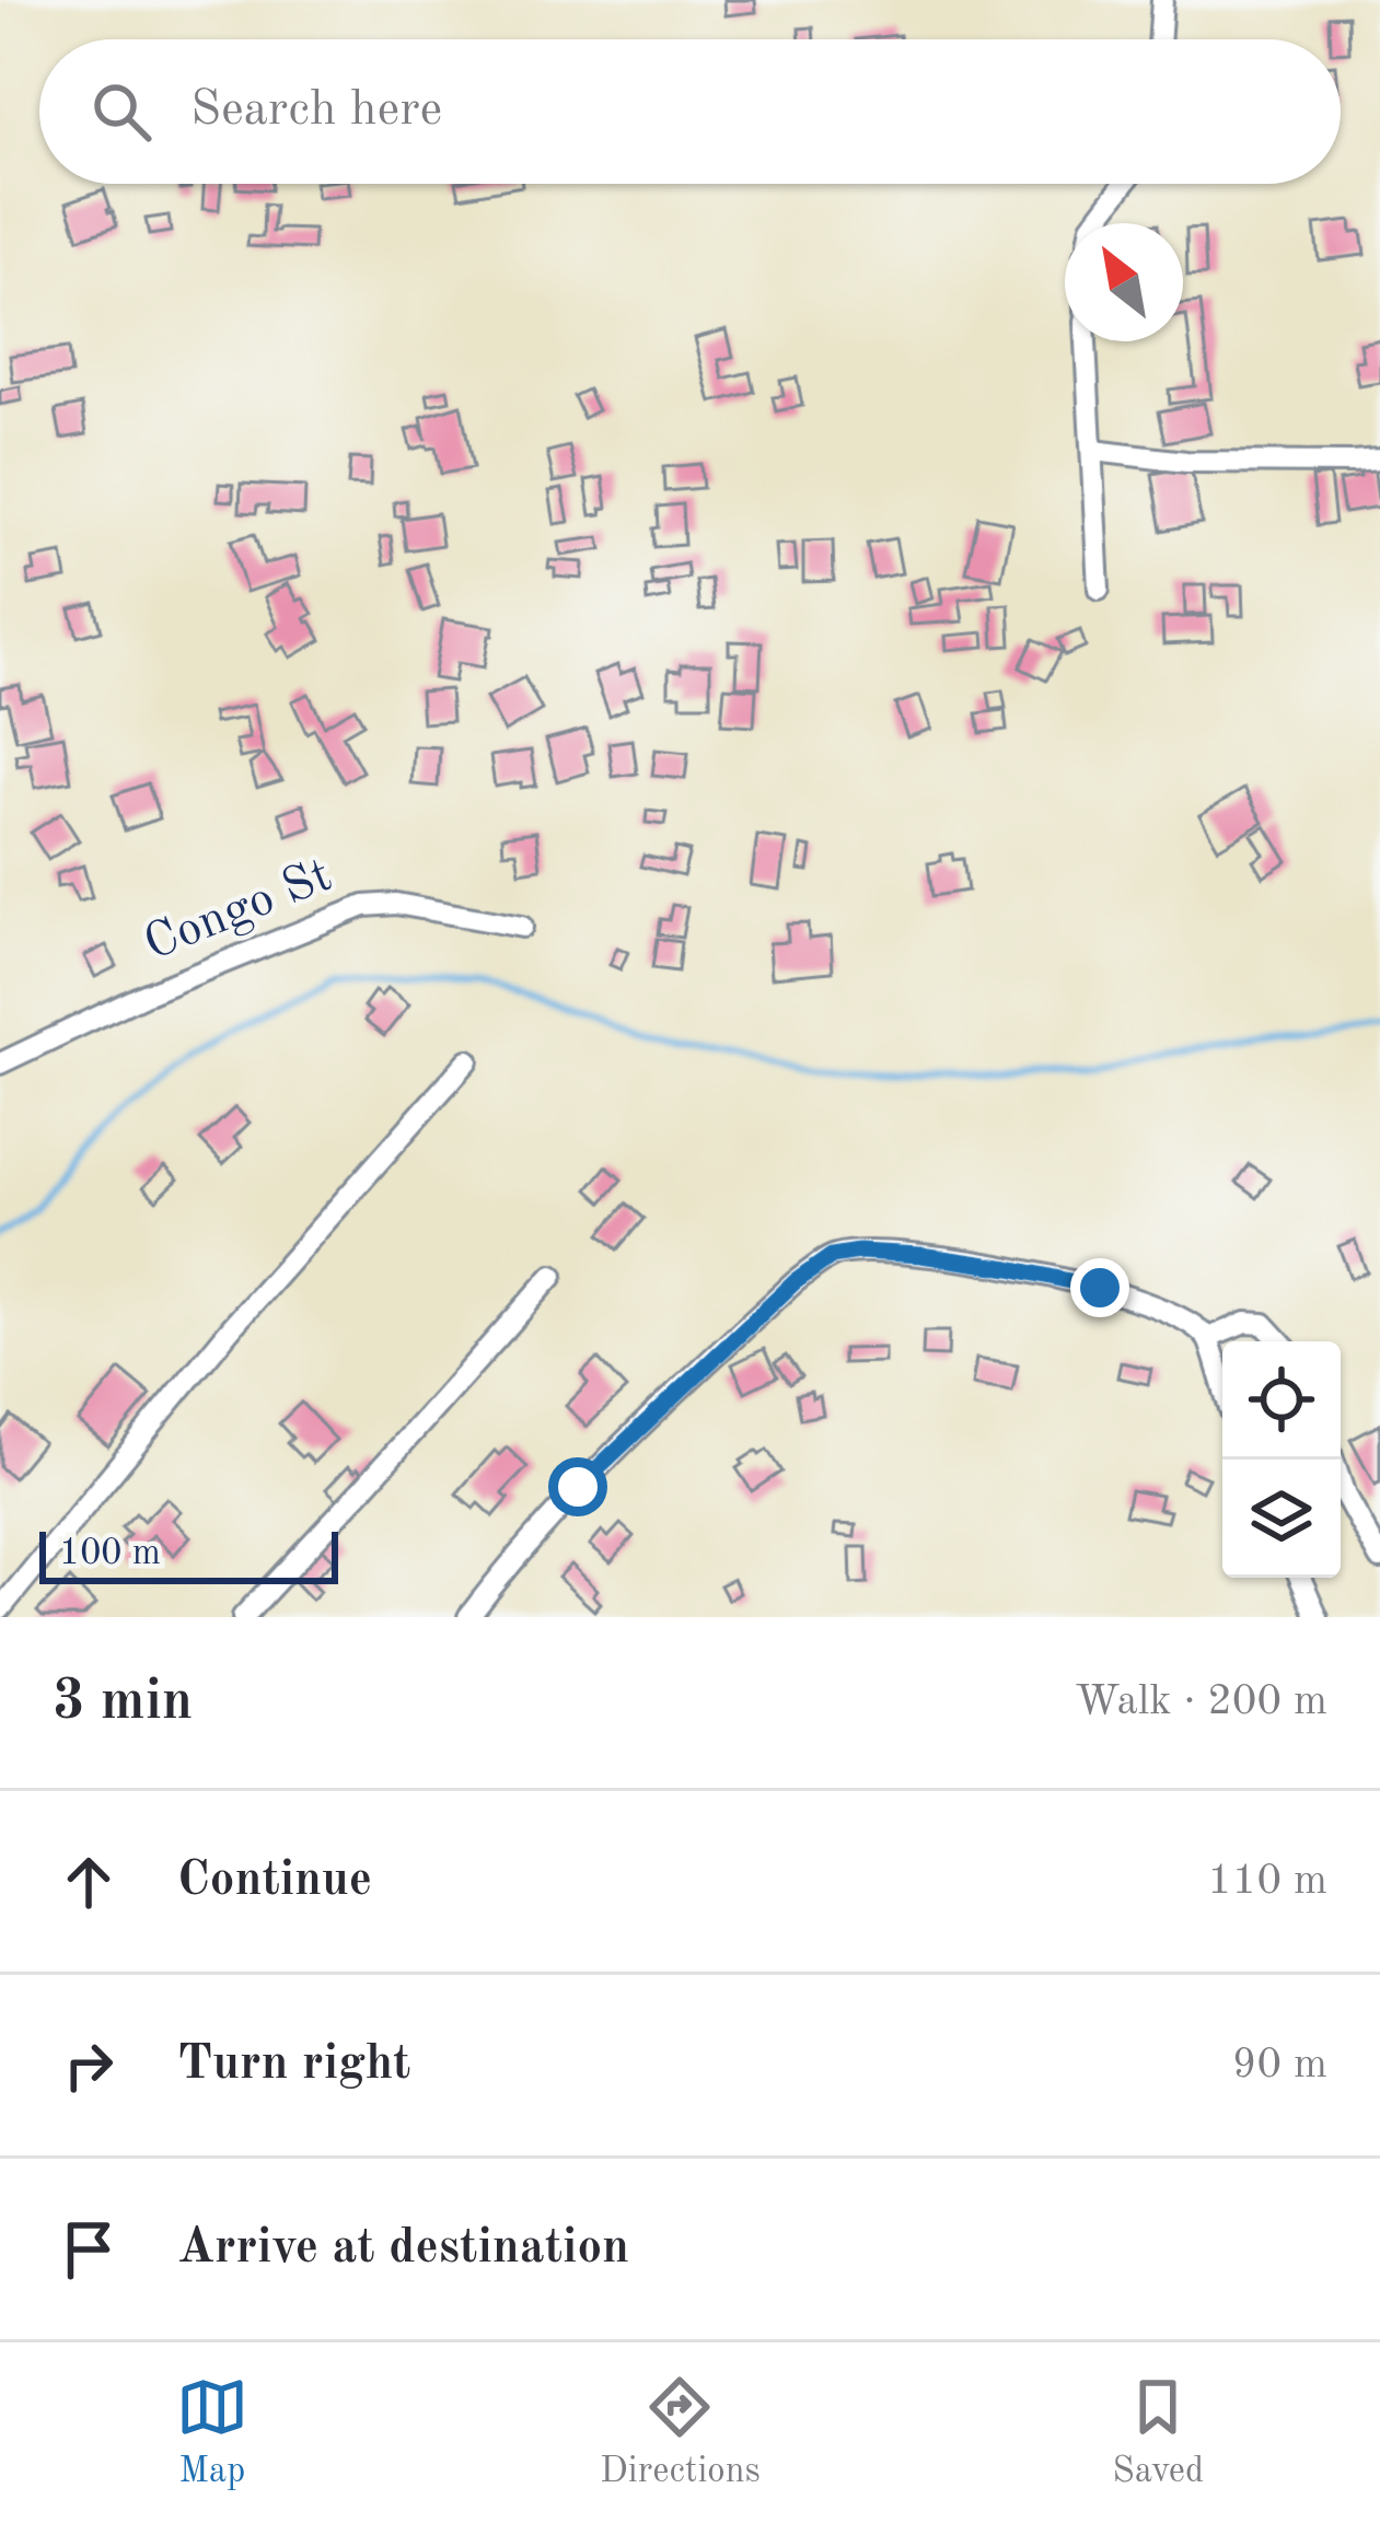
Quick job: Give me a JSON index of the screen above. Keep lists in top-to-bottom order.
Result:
{
  "streets": {
    "street": ["Congo St"]
  },
  "scale_bar": "100 m",
  "north": "top left",
  "page": {
    "search": "Search here",
    "scale": "100 m",
    "heading": ["3 min", "Walk · 200 m"],
    "list": [
      ["Continue", "110 m"],
      ["Turn right", "90 m"],
      "Arrive at destination"
    ],
    "nav": ["Map", "Directions", "Saved"]
  }
}
